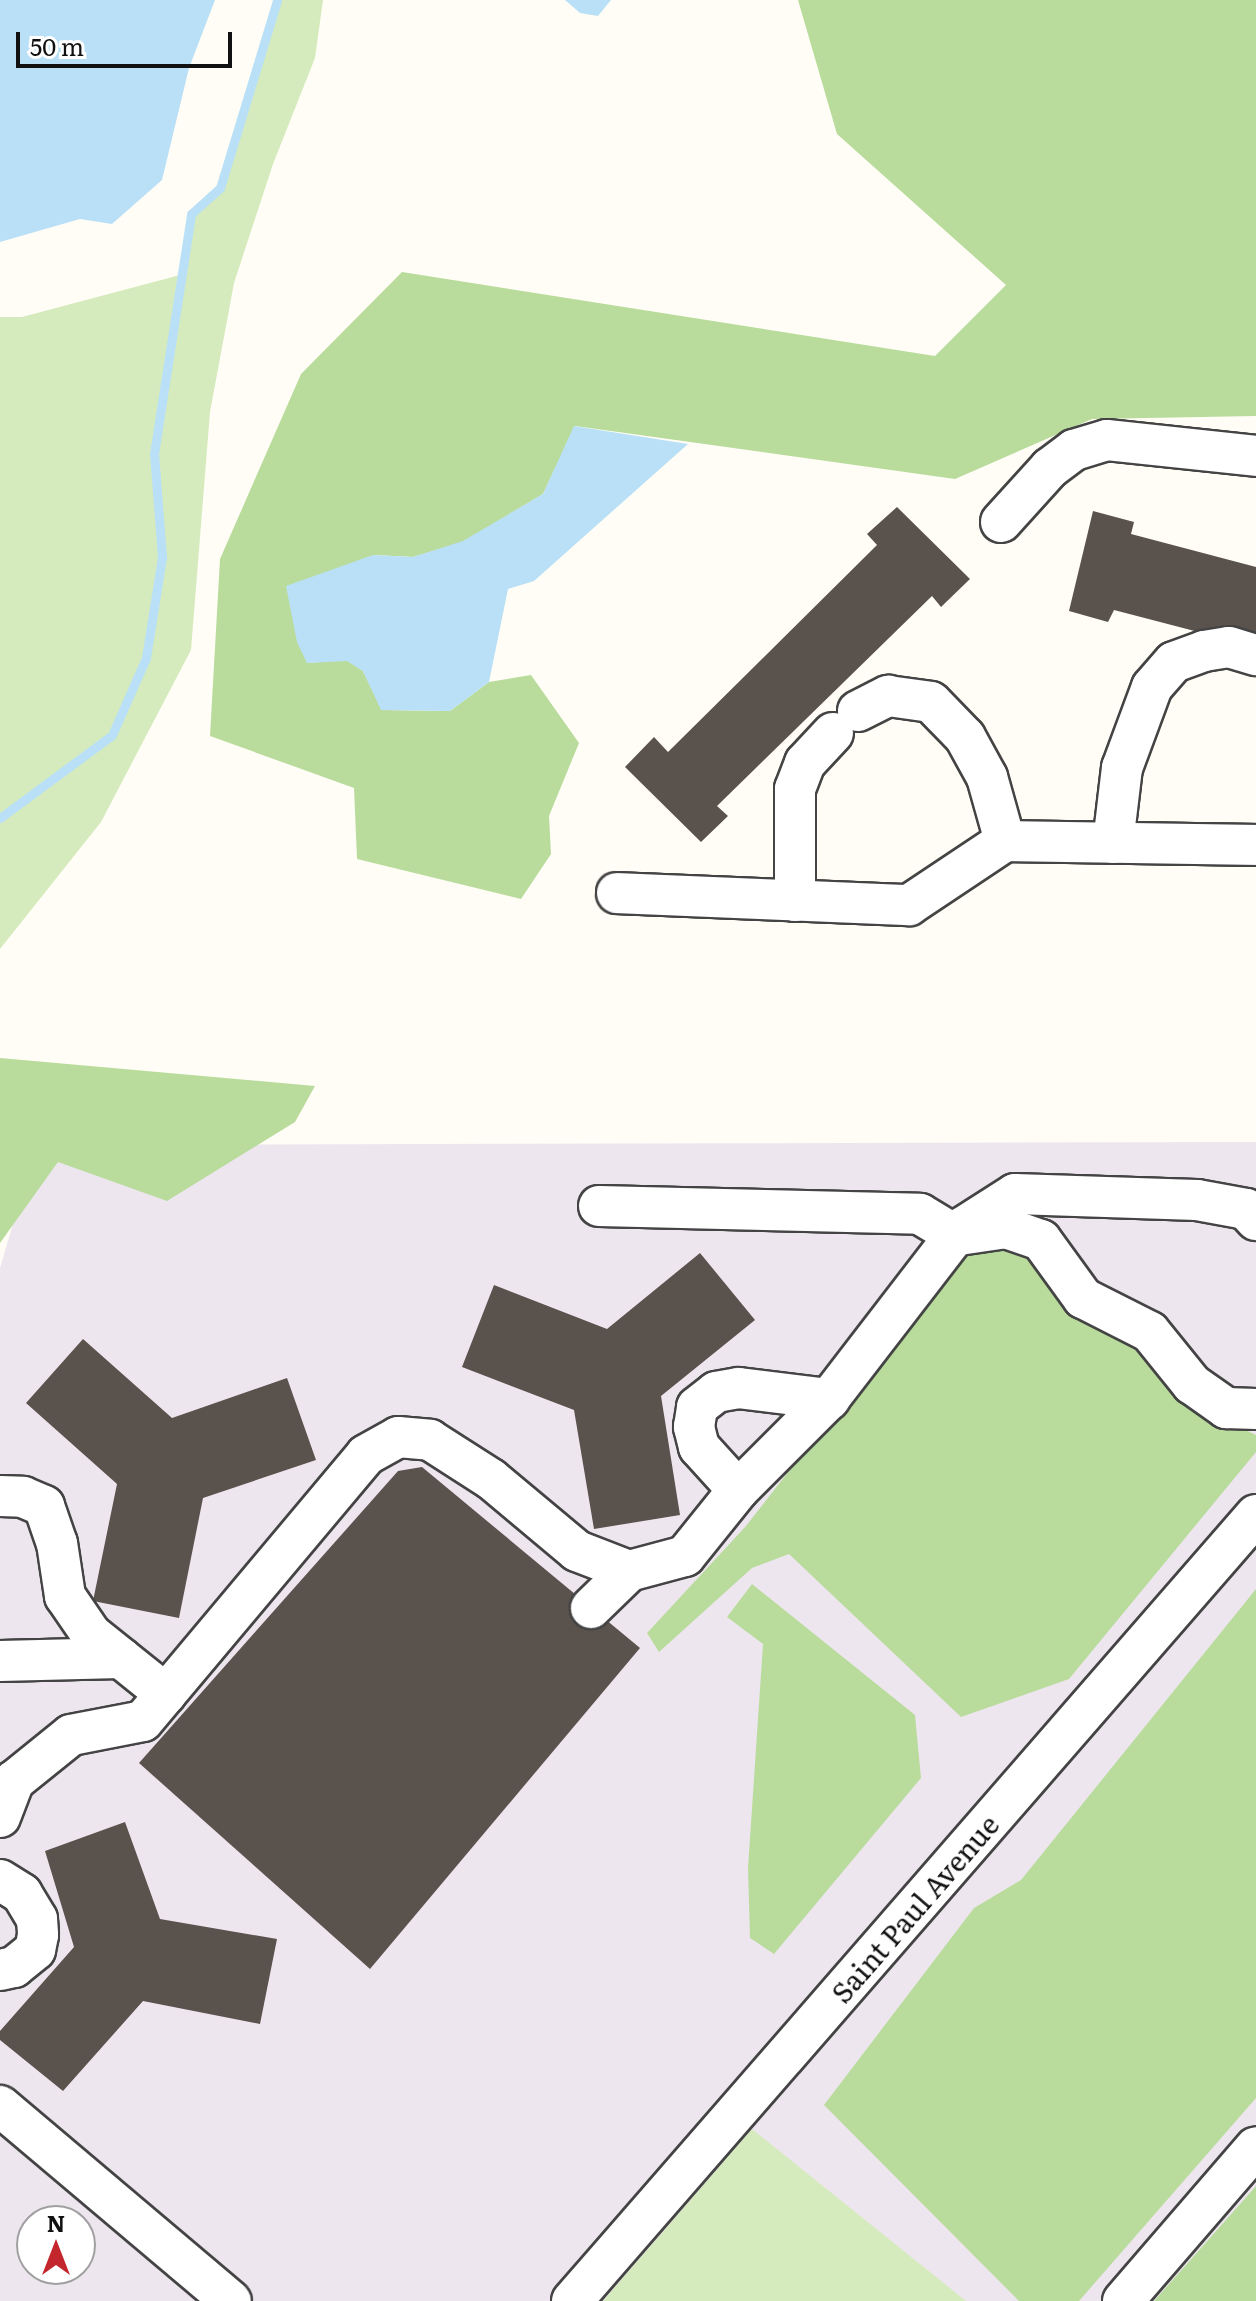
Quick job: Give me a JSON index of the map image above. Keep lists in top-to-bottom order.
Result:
{
  "streets": {
    "street": ["Saint Paul Avenue"]
  },
  "scale_bar": "50 m",
  "north": "top"
}
